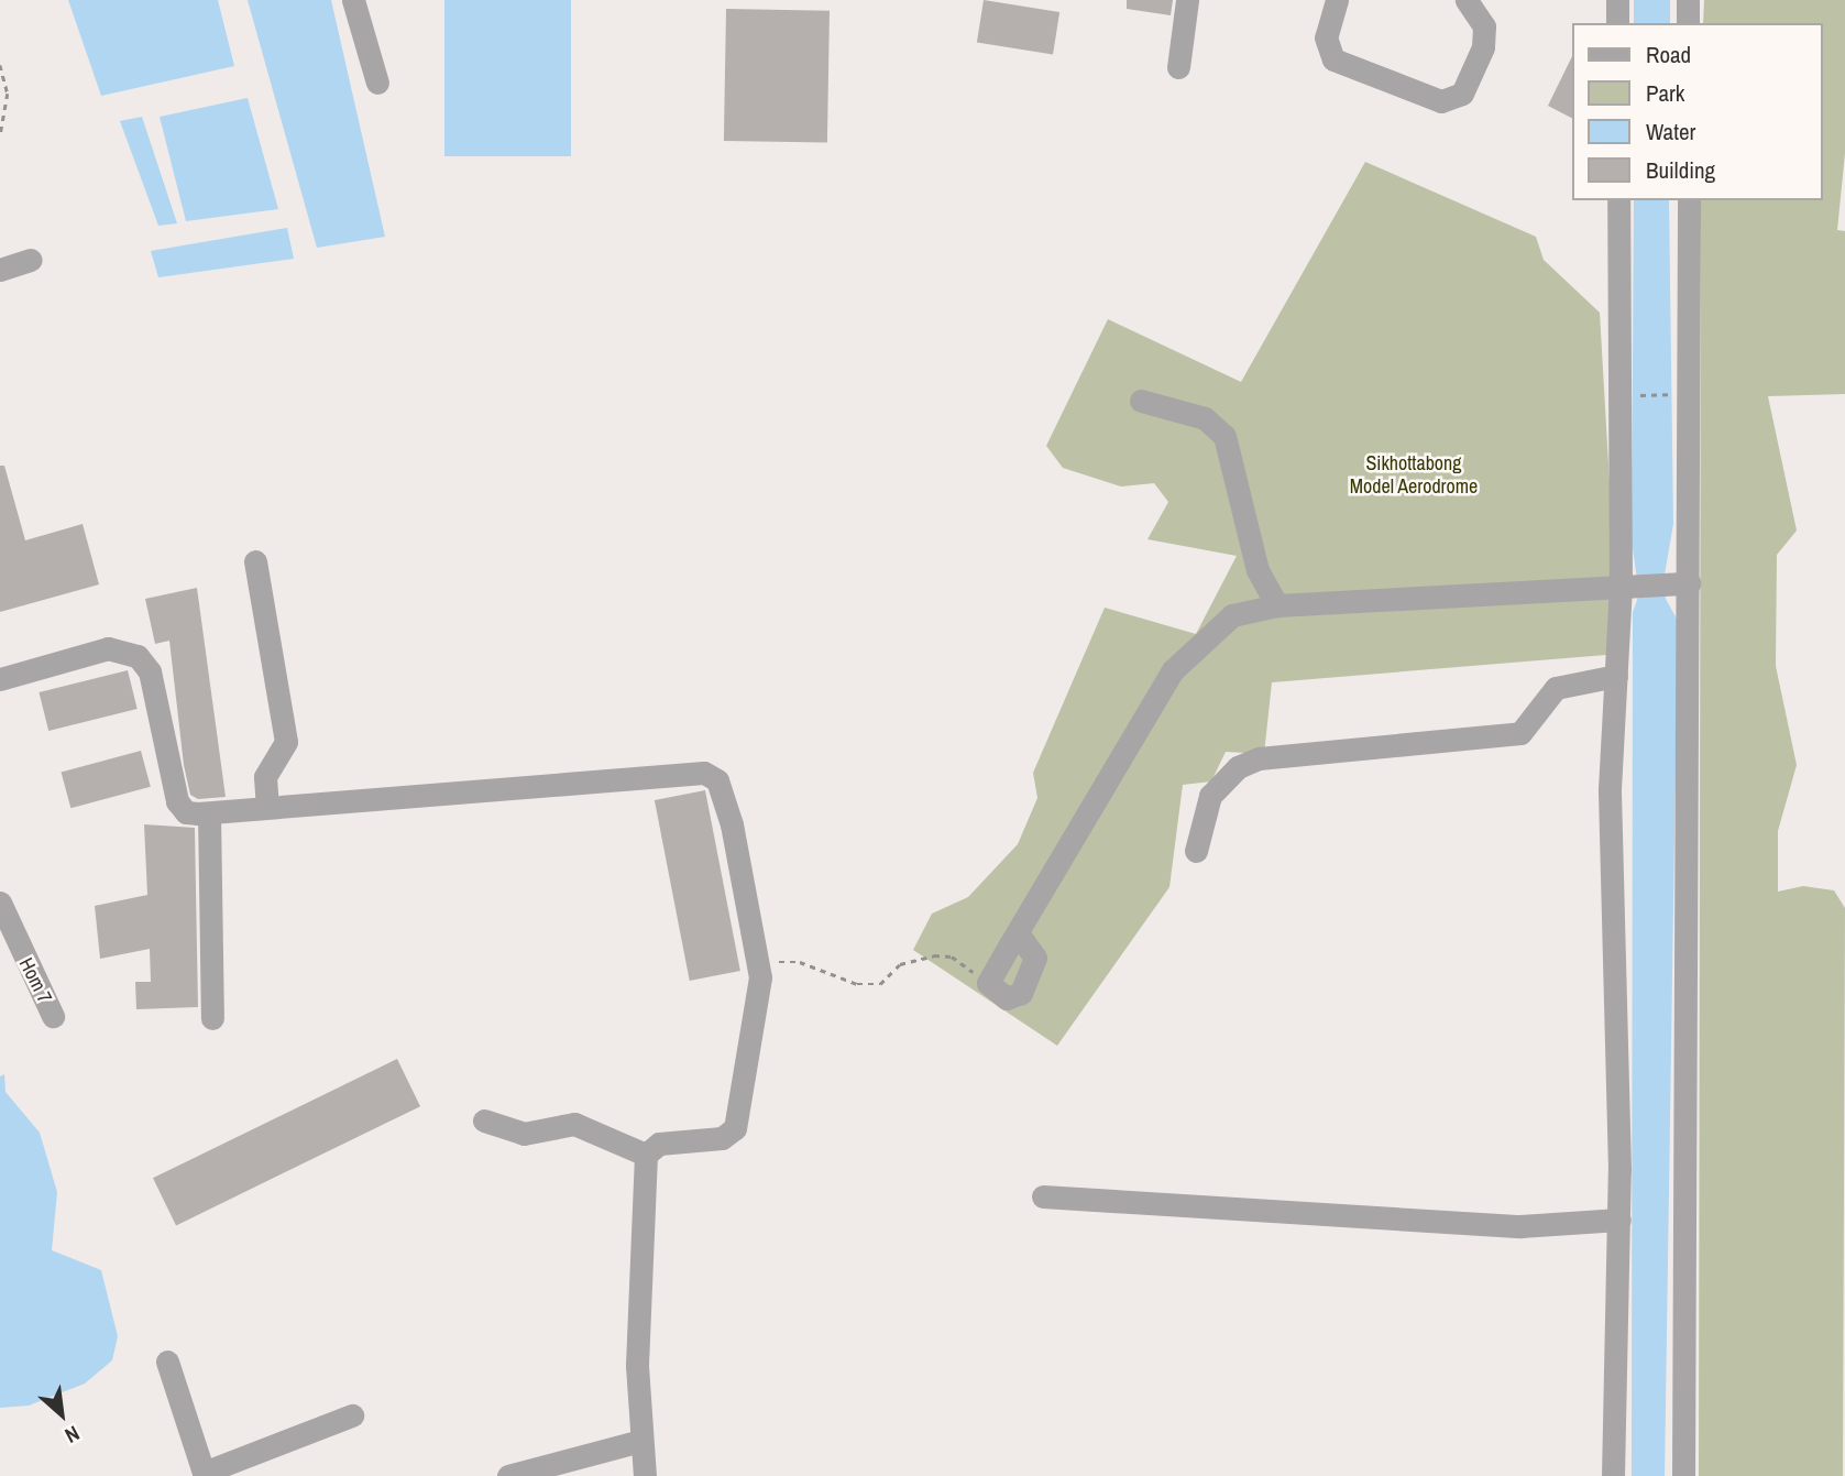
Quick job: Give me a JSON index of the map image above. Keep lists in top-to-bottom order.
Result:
{
  "streets": {
    "street": ["Hom 7"]
  },
  "parks": ["Sikhottabong Model Aerodrome"],
  "legend": [
    "Road",
    "Park",
    "Water",
    "Building"
  ],
  "north": "bottom right"
}
